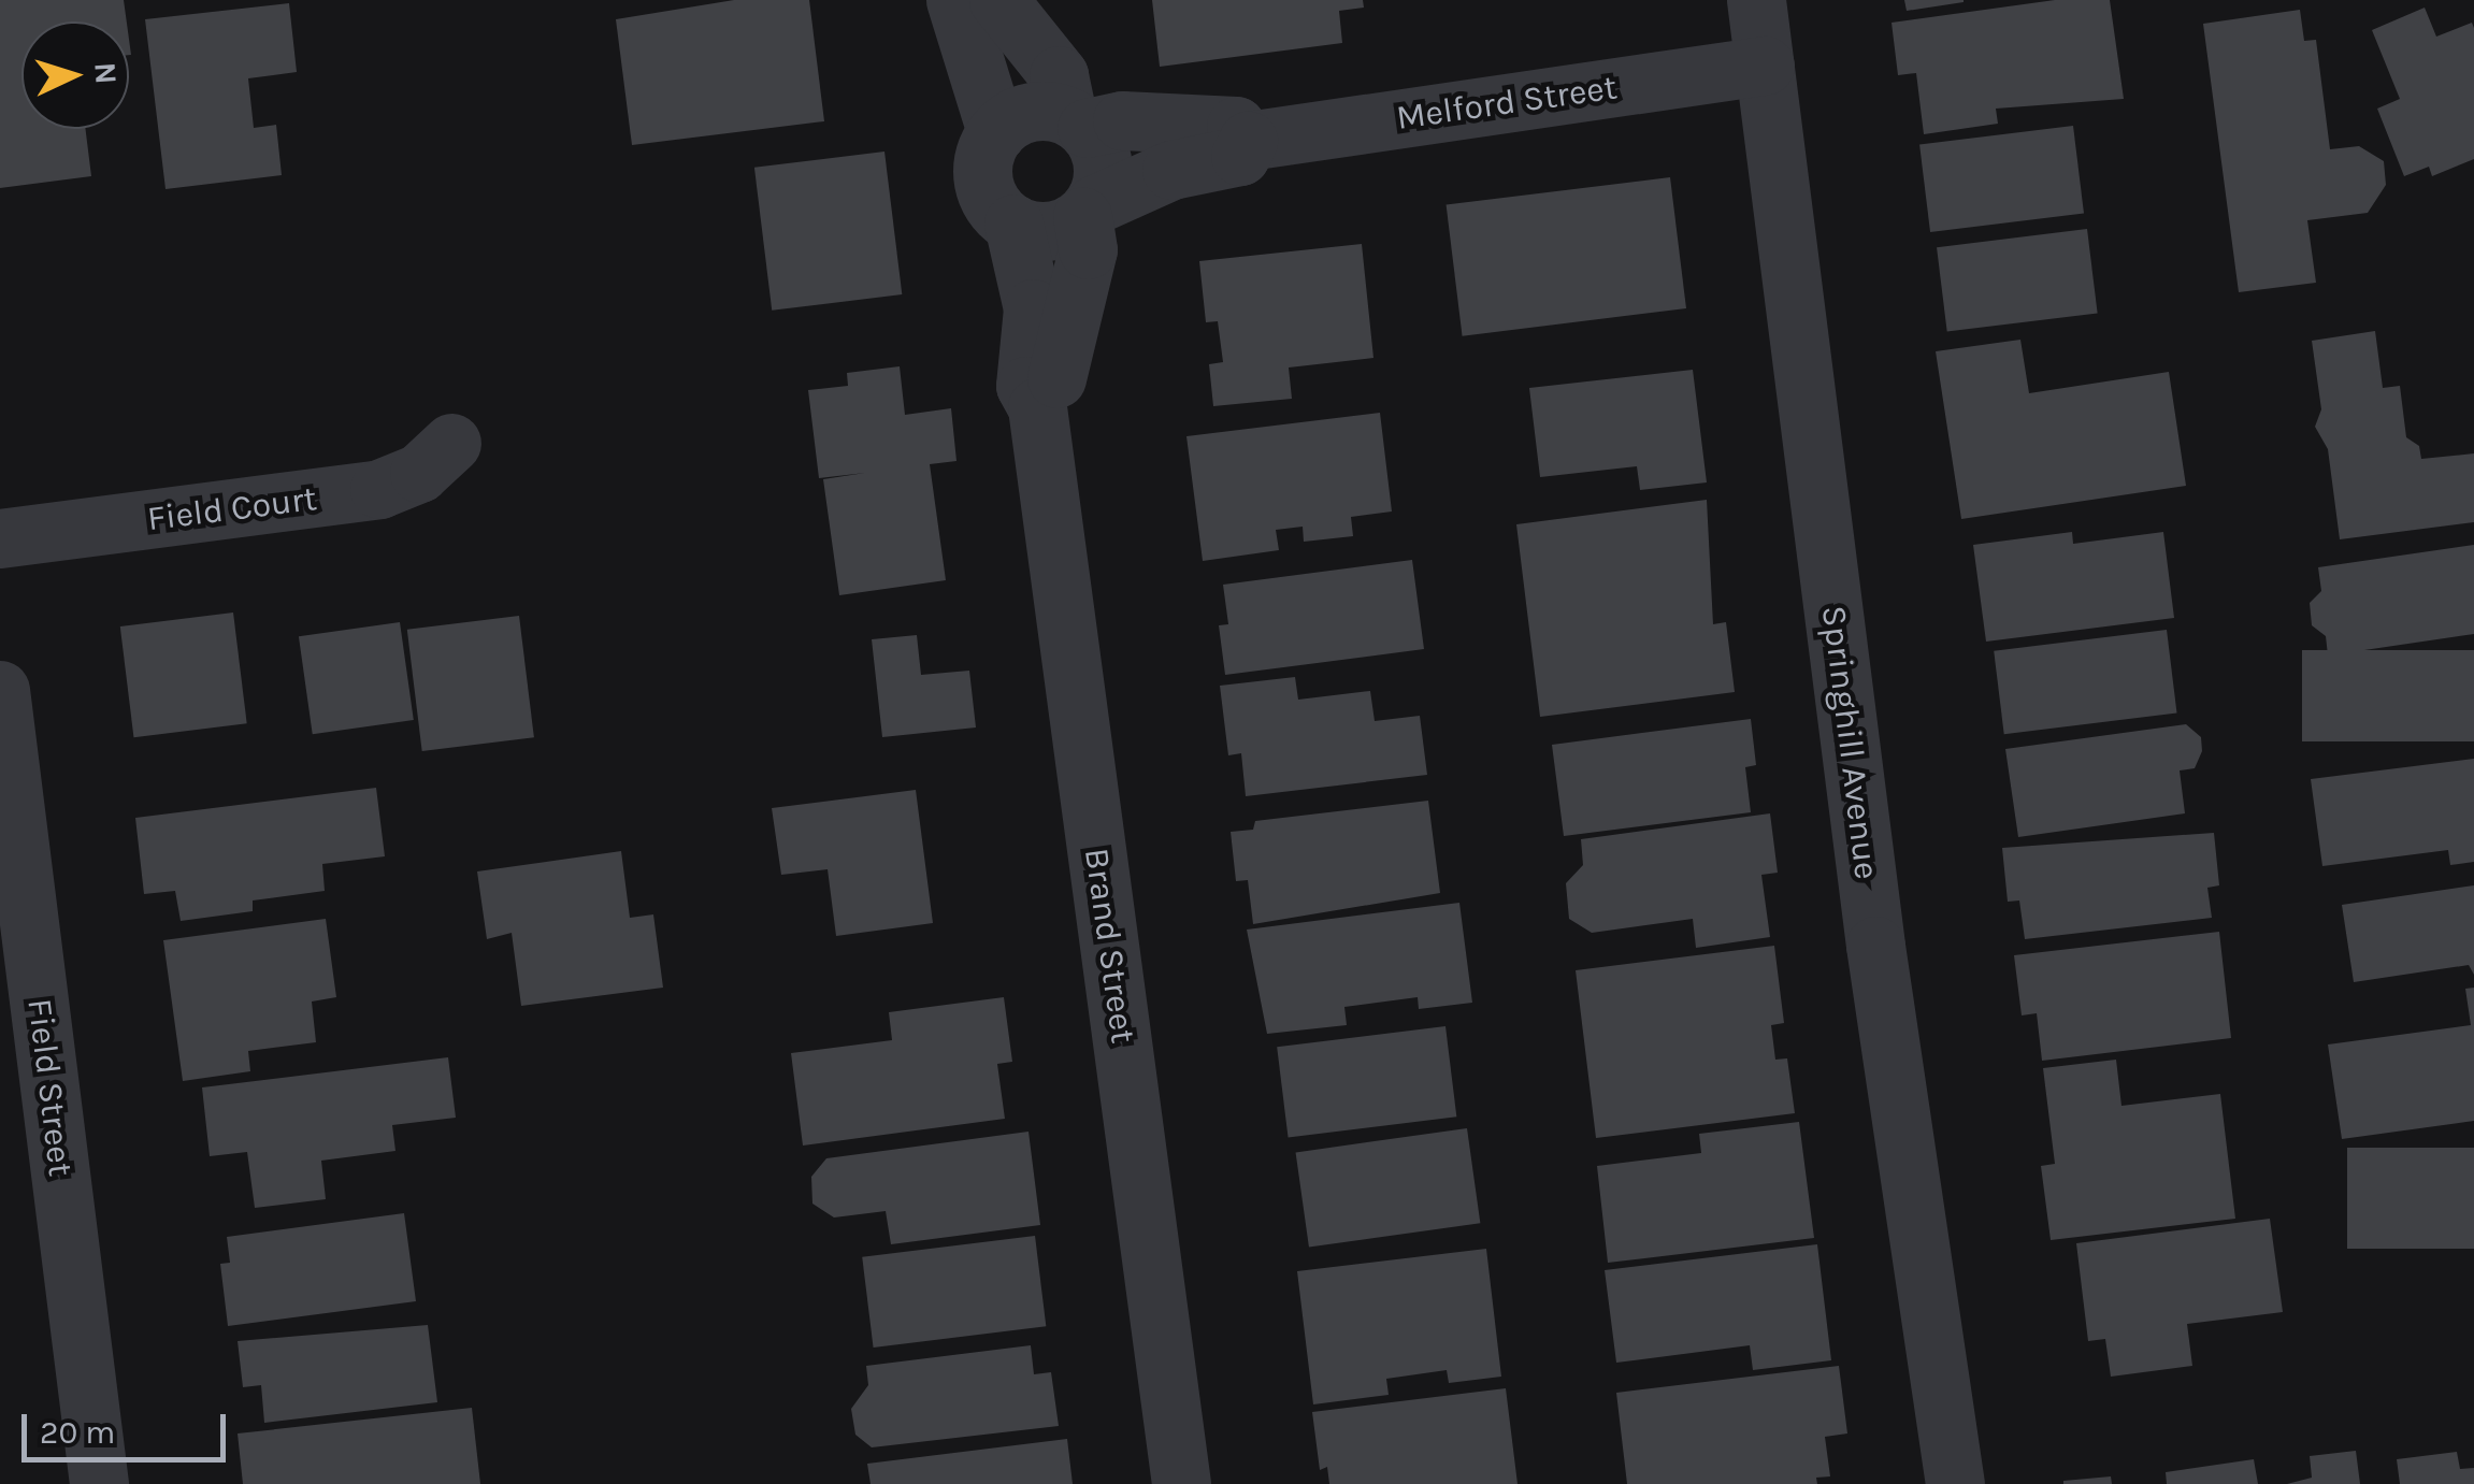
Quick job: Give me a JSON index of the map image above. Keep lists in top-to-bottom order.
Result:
{
  "streets": {
    "street": [
      "Melford Street",
      "Field Court",
      "Springhill Avenue",
      "Brand Street",
      "Field Street"
    ]
  },
  "crossings": [
    ["Melford Street", "Springhill Avenue"],
    ["Melford Street", "Brand Street"]
  ],
  "scale_bar": "20 m",
  "north": "right"
}
